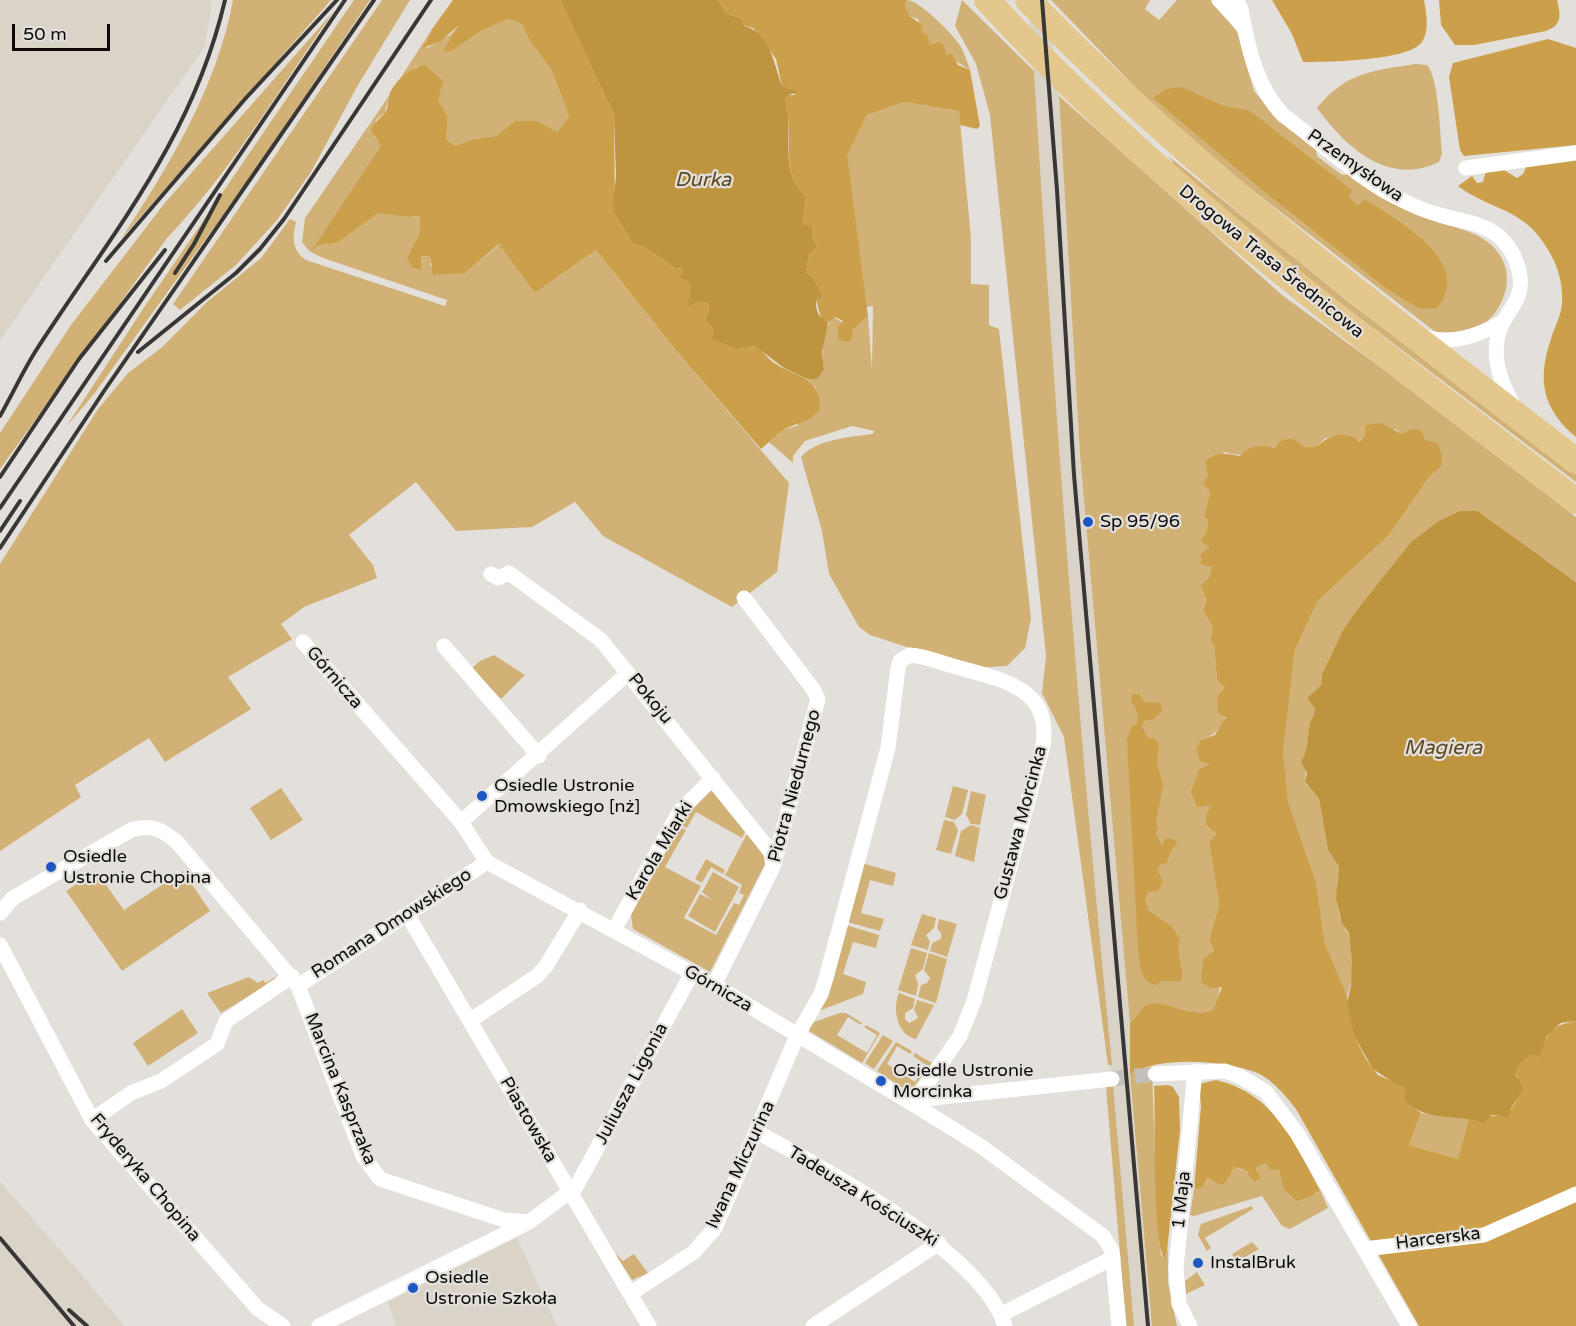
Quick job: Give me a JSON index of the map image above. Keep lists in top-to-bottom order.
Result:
{
  "streets": {
    "main road": ["Drogowa Trasa Średnicowa"],
    "street": [
      "Przemysłowa",
      "Górnicza",
      "Pokoju",
      "Piotra Niedurnego",
      "Gustawa Morcinka",
      "Karola Miarki",
      "Romana Dmowskiego",
      "Juliusza Ligonia",
      "Marcina Kasprzaka",
      "Piastowska",
      "Iwana Miczurina",
      "Fryderyka Chopina",
      "Tadeusza Kościuszki",
      "1 Maja",
      "Harcerska"
    ]
  },
  "crossings": [
    ["Przemysłowa", "Drogowa Trasa Średnicowa"],
    ["Górnicza", "Piotra Niedurnego"],
    ["Górnicza", "Gustawa Morcinka"],
    ["Górnicza", "Karola Miarki"],
    ["Górnicza", "Romana Dmowskiego"],
    ["Górnicza", "Juliusza Ligonia"],
    ["Górnicza", "Iwana Miczurina"],
    ["Pokoju", "Piotra Niedurnego"],
    ["Pokoju", "Karola Miarki"],
    ["Gustawa Morcinka", "Iwana Miczurina"],
    ["Romana Dmowskiego", "Marcina Kasprzaka"],
    ["Romana Dmowskiego", "Piastowska"],
    ["Romana Dmowskiego", "Fryderyka Chopina"],
    ["Juliusza Ligonia", "Piastowska"],
    ["Piastowska", "Iwana Miczurina"],
    ["Iwana Miczurina", "Tadeusza Kościuszki"]
  ],
  "water": ["Durka", "Magiera"],
  "places": [
    "Sp 95/96",
    "Osiedle Ustronie Dmowskiego [nż]",
    "Osiedle Ustronie Chopina",
    "Osiedle Ustronie Morcinka",
    "InstalBruk",
    "Osiedle Ustronie Szkoła"
  ],
  "scale_bar": "50 m"
}
